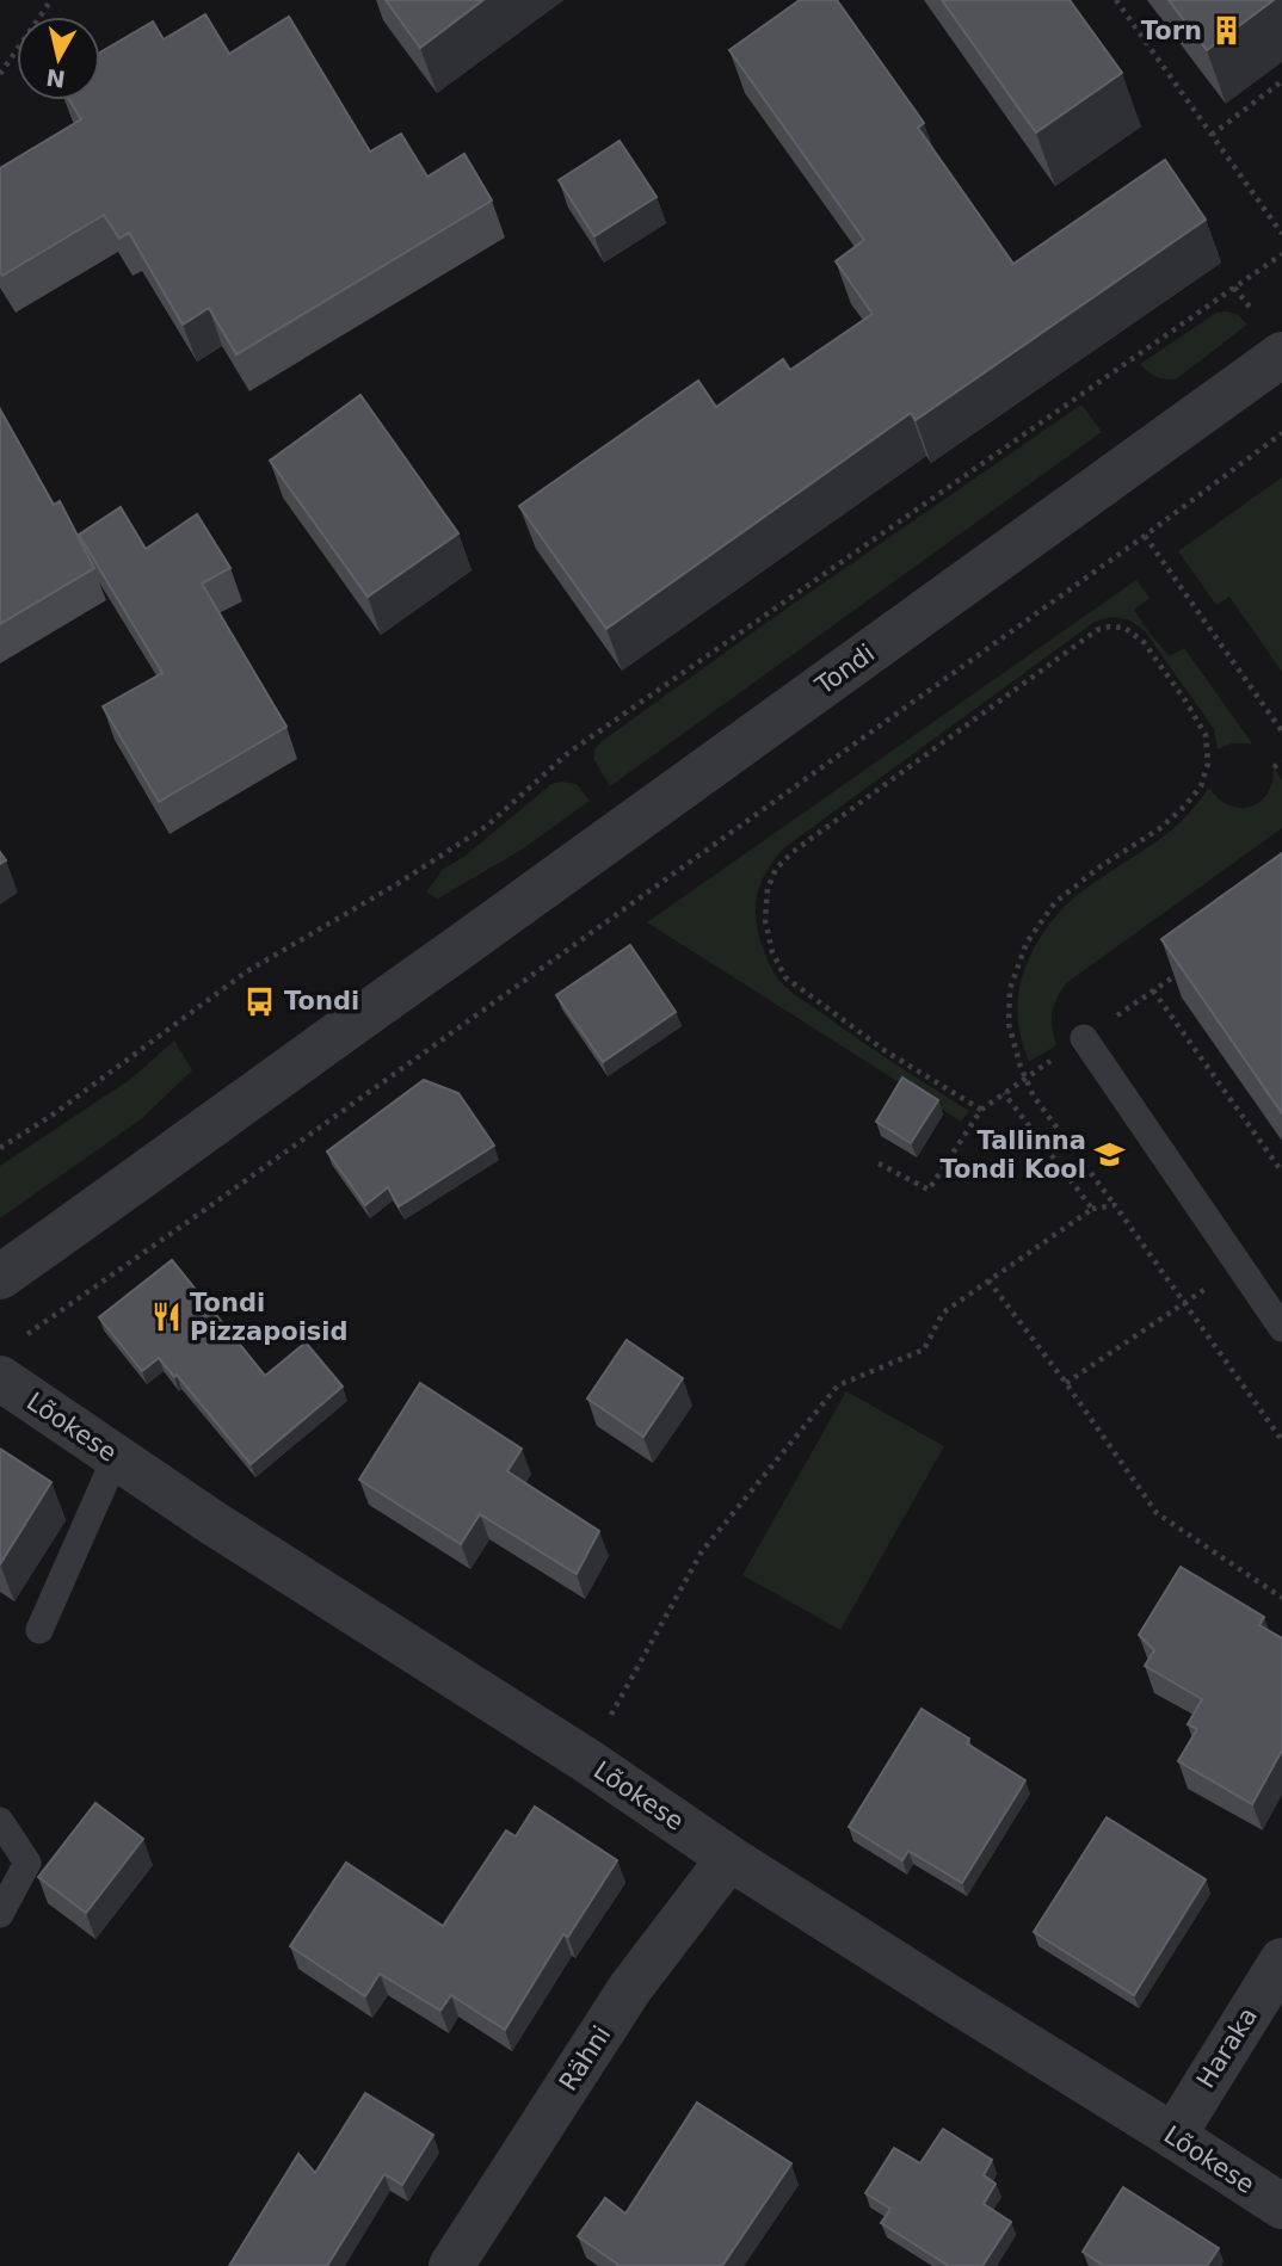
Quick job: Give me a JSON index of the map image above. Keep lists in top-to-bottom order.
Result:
{
  "streets": {
    "street": [
      "Tondi",
      "Lõokese",
      "Haraka",
      "Rähni"
    ]
  },
  "crossings": [
    ["Lõokese", "Haraka"],
    ["Lõokese", "Rähni"]
  ],
  "places": {
    "building": ["Torn"],
    "bus stop": ["Tondi"],
    "school or university": ["Tallinna Tondi Kool"],
    "restaurant": ["Tondi Pizzapoisid"]
  },
  "north": "bottom"
}
